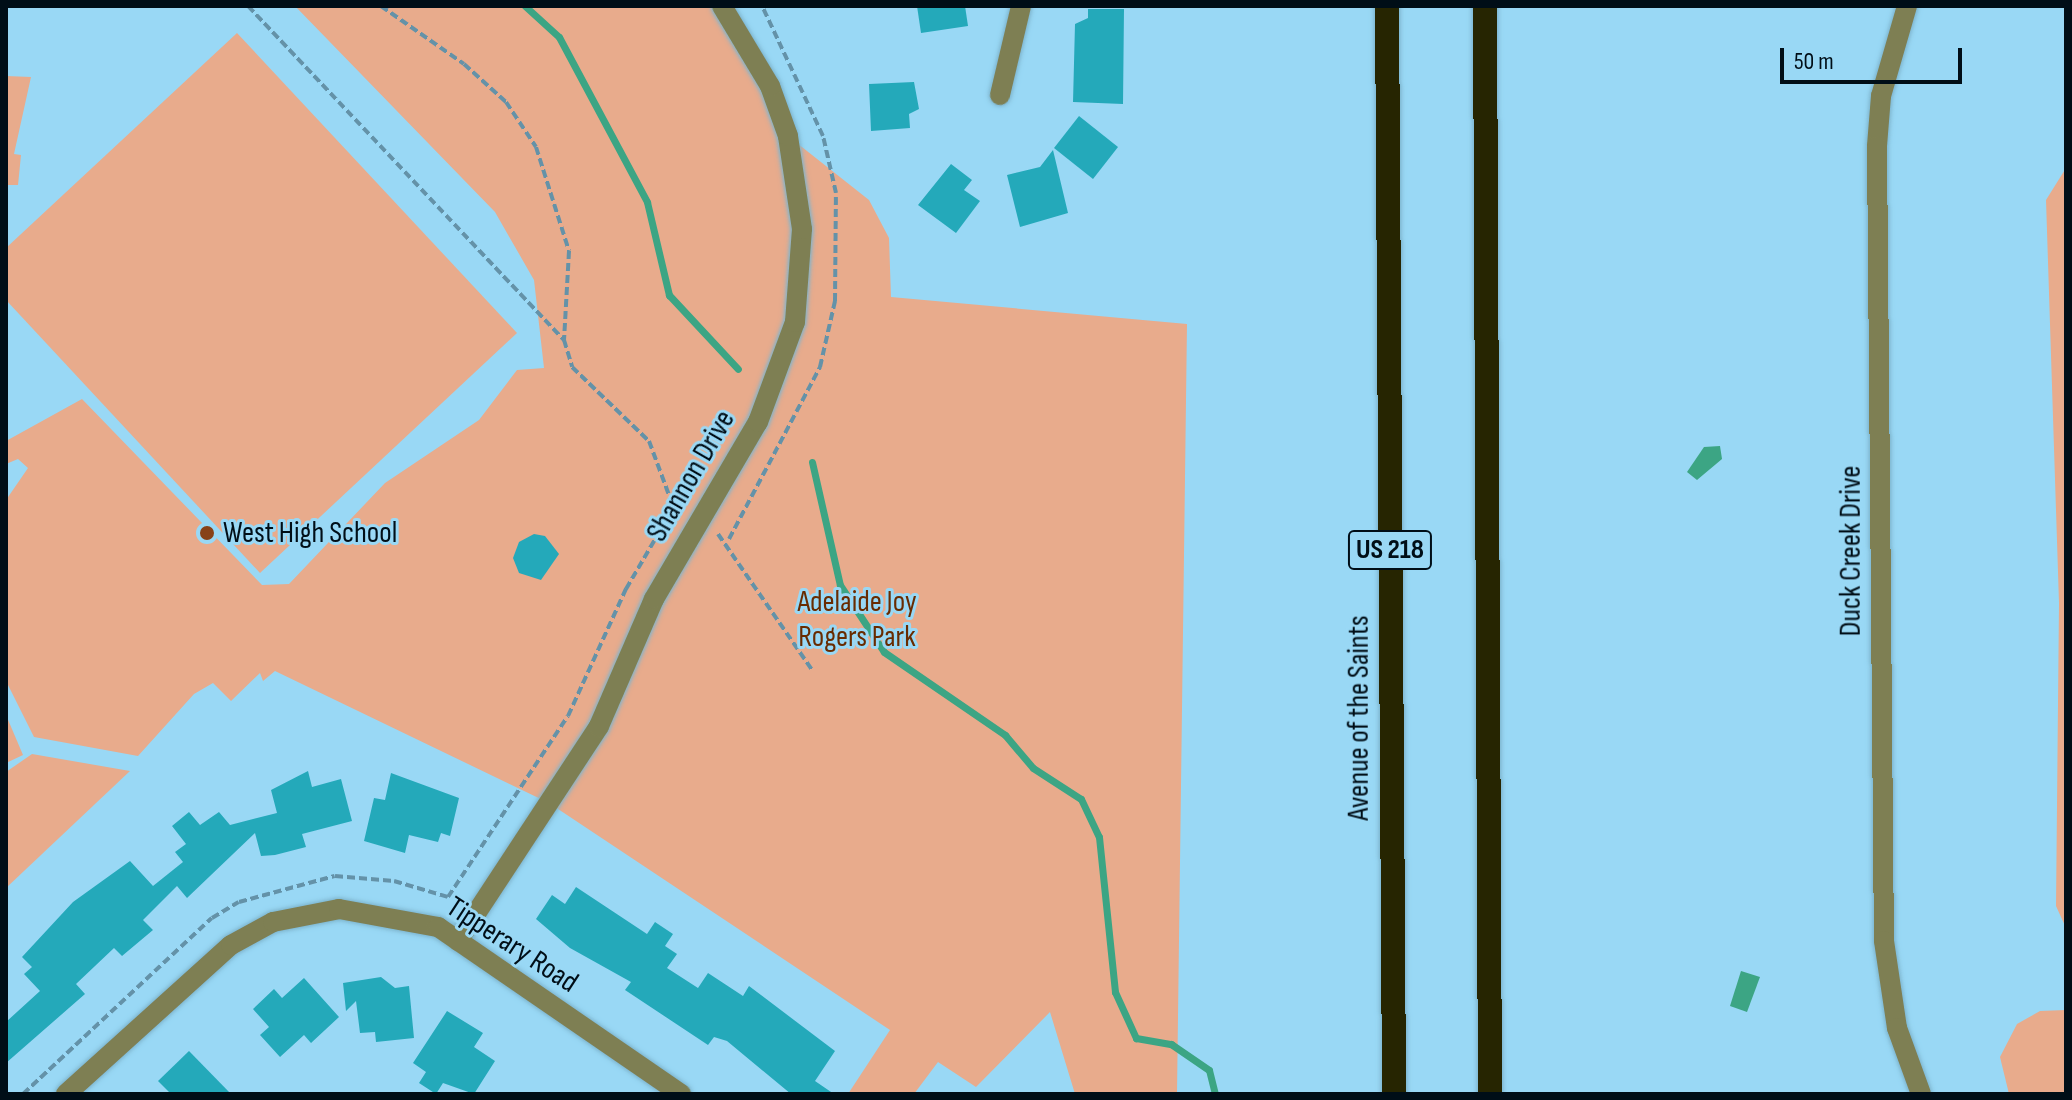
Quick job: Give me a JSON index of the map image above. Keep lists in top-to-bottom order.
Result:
{
  "streets": {
    "highway": ["US 218", "Avenue of the Saints"],
    "street": ["Shannon Drive", "Duck Creek Drive", "Tipperary Road"]
  },
  "crossings": [
    ["Shannon Drive", "Tipperary Road"]
  ],
  "parks": ["Adelaide Joy Rogers Park"],
  "places": ["West High School"],
  "scale_bar": "50 m"
}
